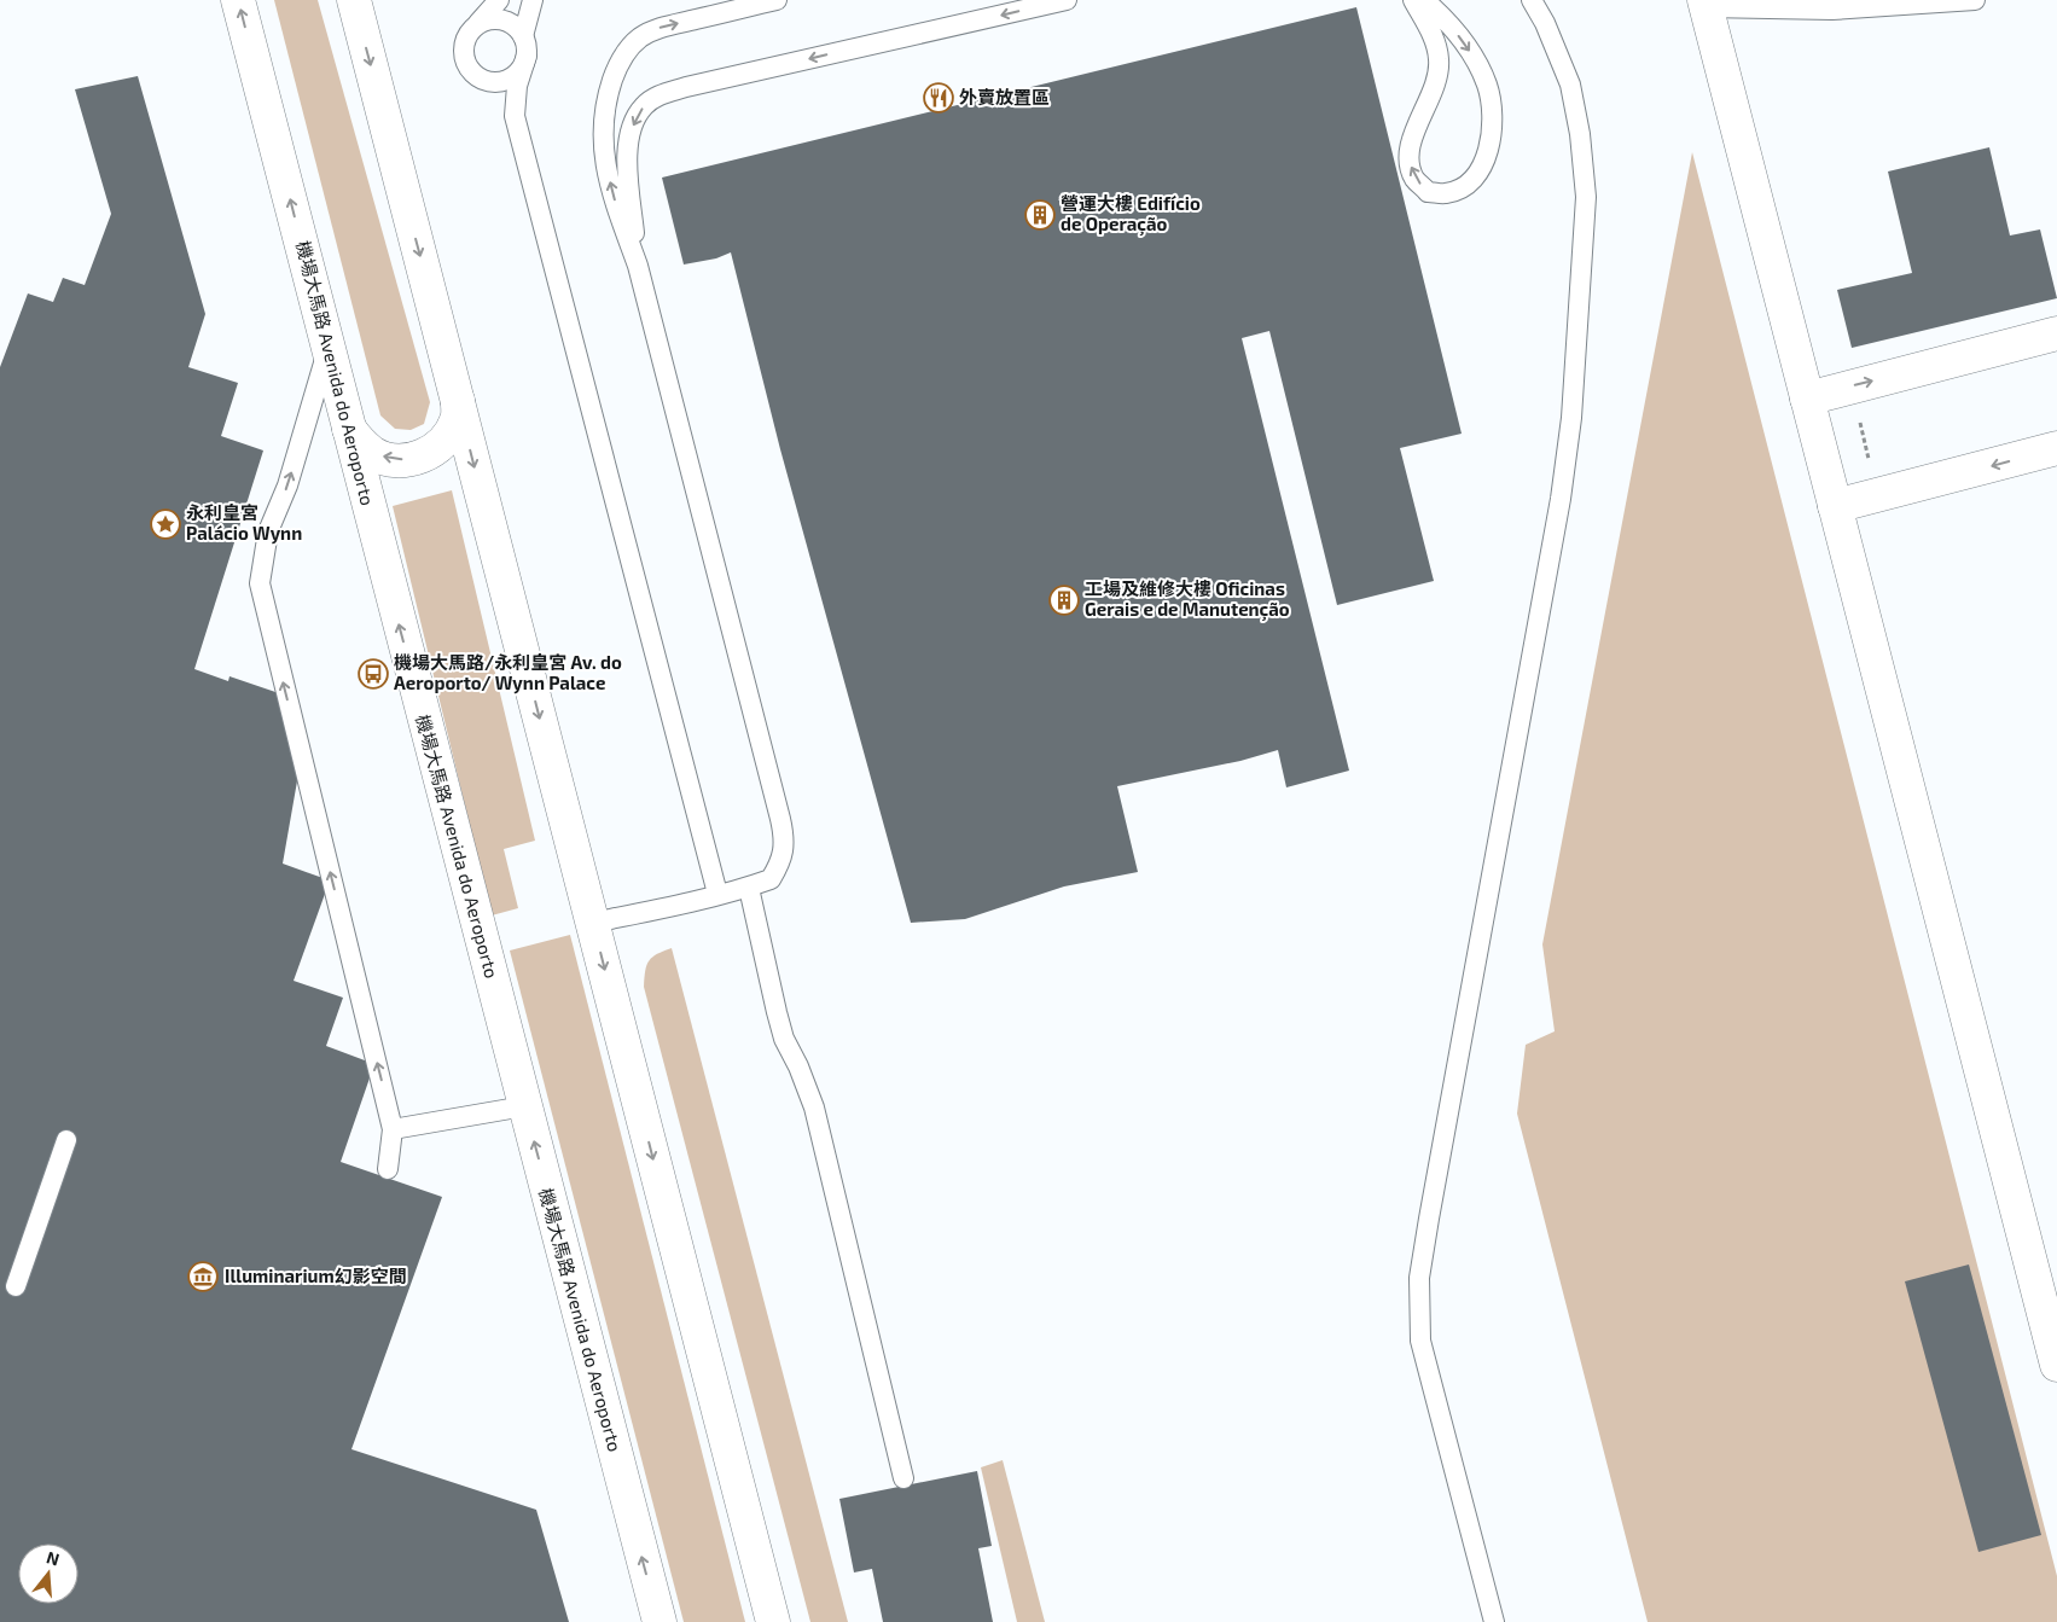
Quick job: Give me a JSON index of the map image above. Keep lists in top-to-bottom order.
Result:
{
  "streets": {
    "main road": ["機場大馬路 Avenida do Aeroporto"]
  },
  "places": {
    "restaurant": ["外賣放置區"],
    "building": ["營運大樓 Edifício de Operação", "工場及維修大樓 Oficinas Gerais e de Manutenção"],
    "place": ["永利皇宮 Palácio Wynn"],
    "bus stop": ["機場大馬路/永利皇宮 Av. do Aeroporto/ Wynn Palace"],
    "museum": ["Illuminarium幻影空間"]
  },
  "north": "top"
}
